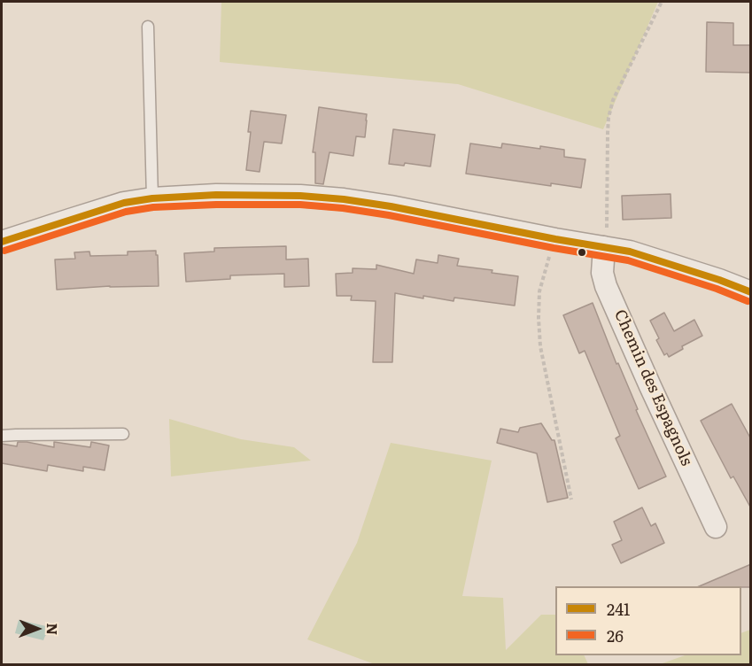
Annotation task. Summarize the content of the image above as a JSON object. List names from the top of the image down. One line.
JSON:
{"streets":{"street":["Chemin des Espagnols"]},"lines":["transit line 241","transit line 26"],"legend":["241","26"],"north":"right"}
